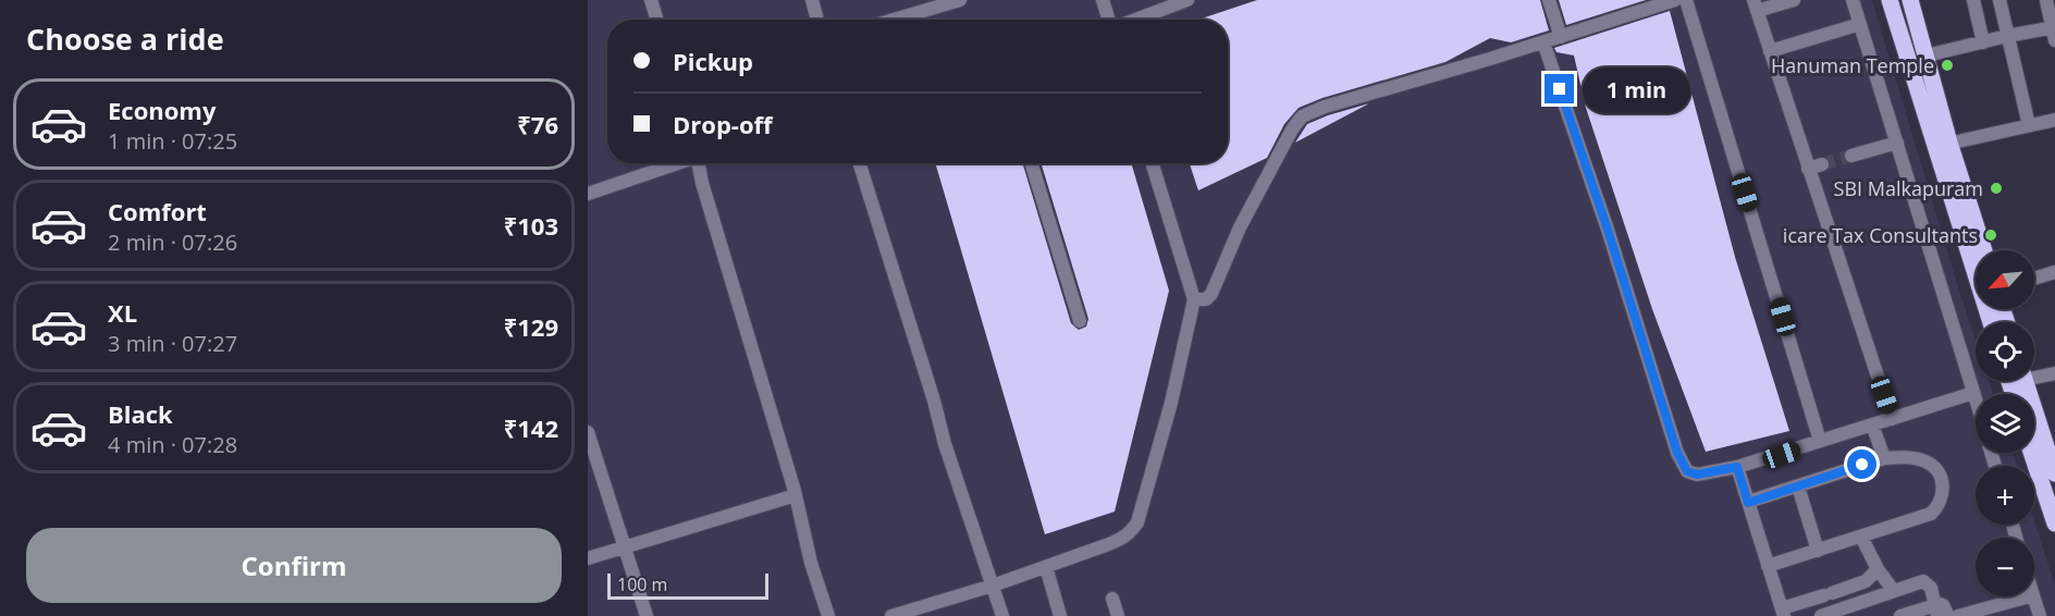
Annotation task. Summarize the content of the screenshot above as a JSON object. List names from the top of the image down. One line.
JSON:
{"places":["Hanuman Temple","SBI Malkapuram","icare Tax Consultants"],"scale_bar":"100 m","north":"bottom left","page":{"heading":"Choose a ride","banner":["Pickup","Drop-off"],"bubble":"1 min","list":[{"name":"Economy","note":"1 min · 07:25","value":"₹76"},{"name":"Comfort","note":"2 min · 07:26","value":"₹103"},{"name":"XL","note":"3 min · 07:27","value":"₹129"},{"name":"Black","note":"4 min · 07:28","value":"₹142"}],"map_buttons":["+","−"],"buttons":"Confirm","scale":"100 m"}}
